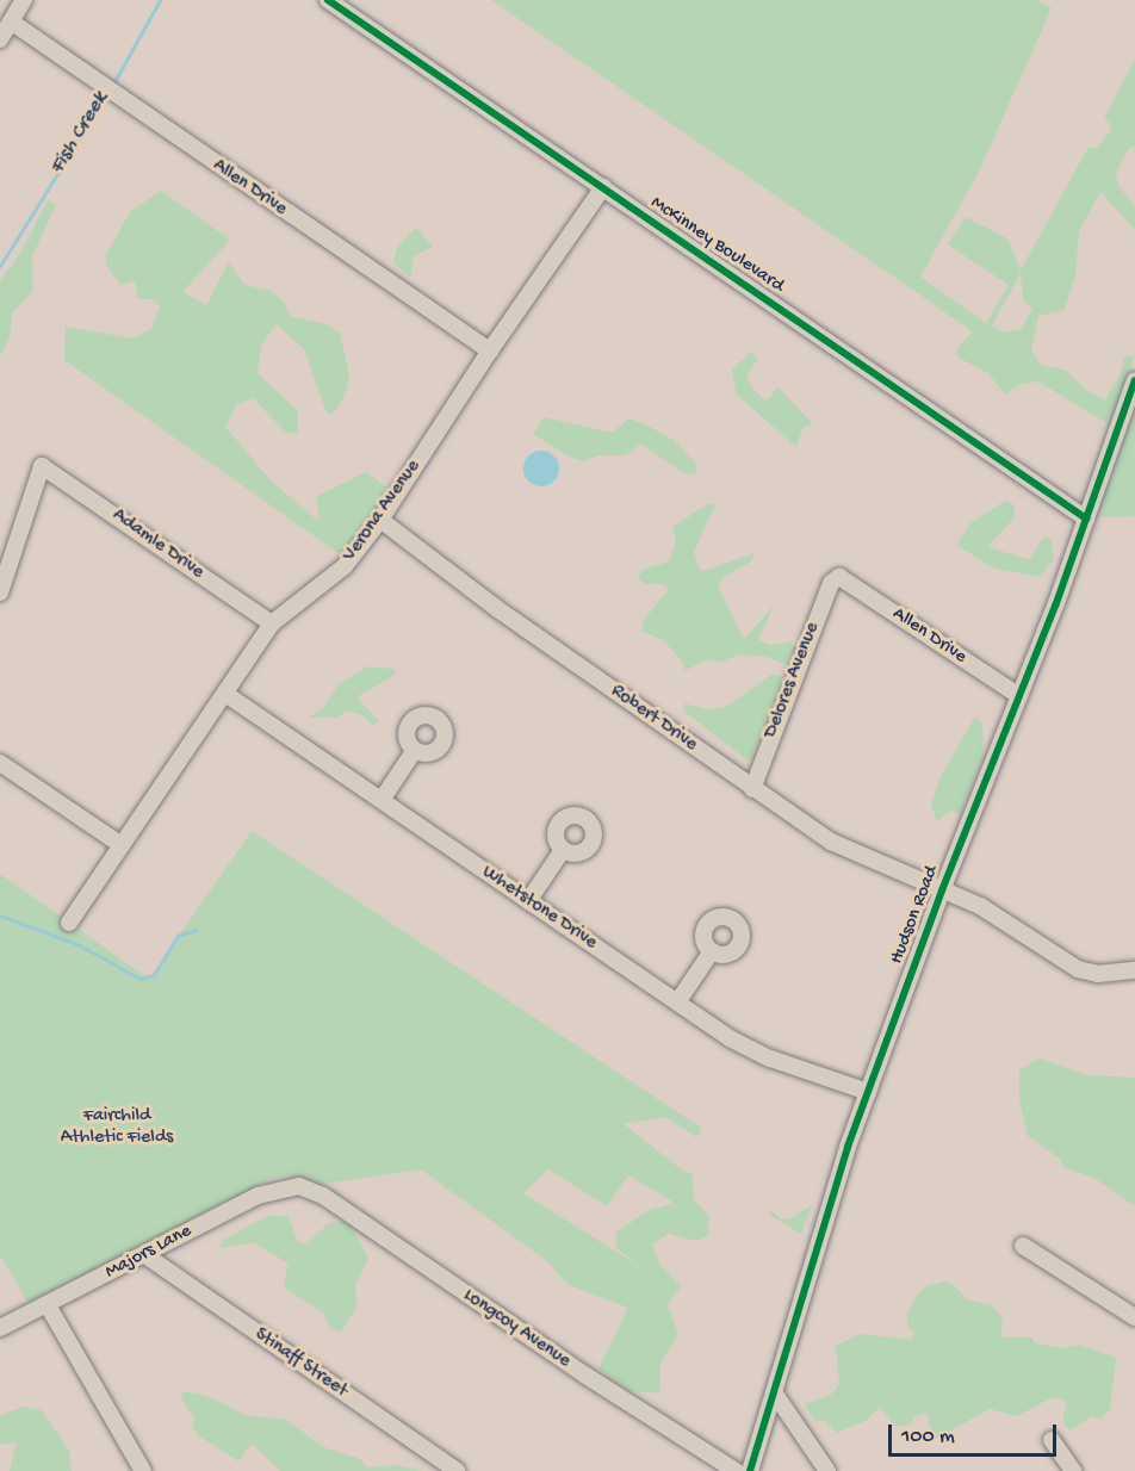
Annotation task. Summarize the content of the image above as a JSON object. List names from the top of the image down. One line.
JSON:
{"streets":{"street":["Allen Drive","McKinney Boulevard","Verona Avenue","Adamle Drive","Delores Avenue","Robert Drive","Whetstone Drive","Hudson Road","Majors Lane","Longcoy Avenue","Stinaff Street"]},"crossings":[["Allen Drive","Verona Avenue"],["Allen Drive","Delores Avenue"],["Allen Drive","Hudson Road"],["McKinney Boulevard","Verona Avenue"],["McKinney Boulevard","Hudson Road"],["Verona Avenue","Adamle Drive"],["Verona Avenue","Robert Drive"],["Verona Avenue","Whetstone Drive"],["Delores Avenue","Robert Drive"],["Robert Drive","Hudson Road"],["Whetstone Drive","Hudson Road"],["Majors Lane","Longcoy Avenue"],["Majors Lane","Stinaff Street"]],"water":["Fish Creek"],"parks":["Fairchild Athletic Fields"],"scale_bar":"100 m"}
